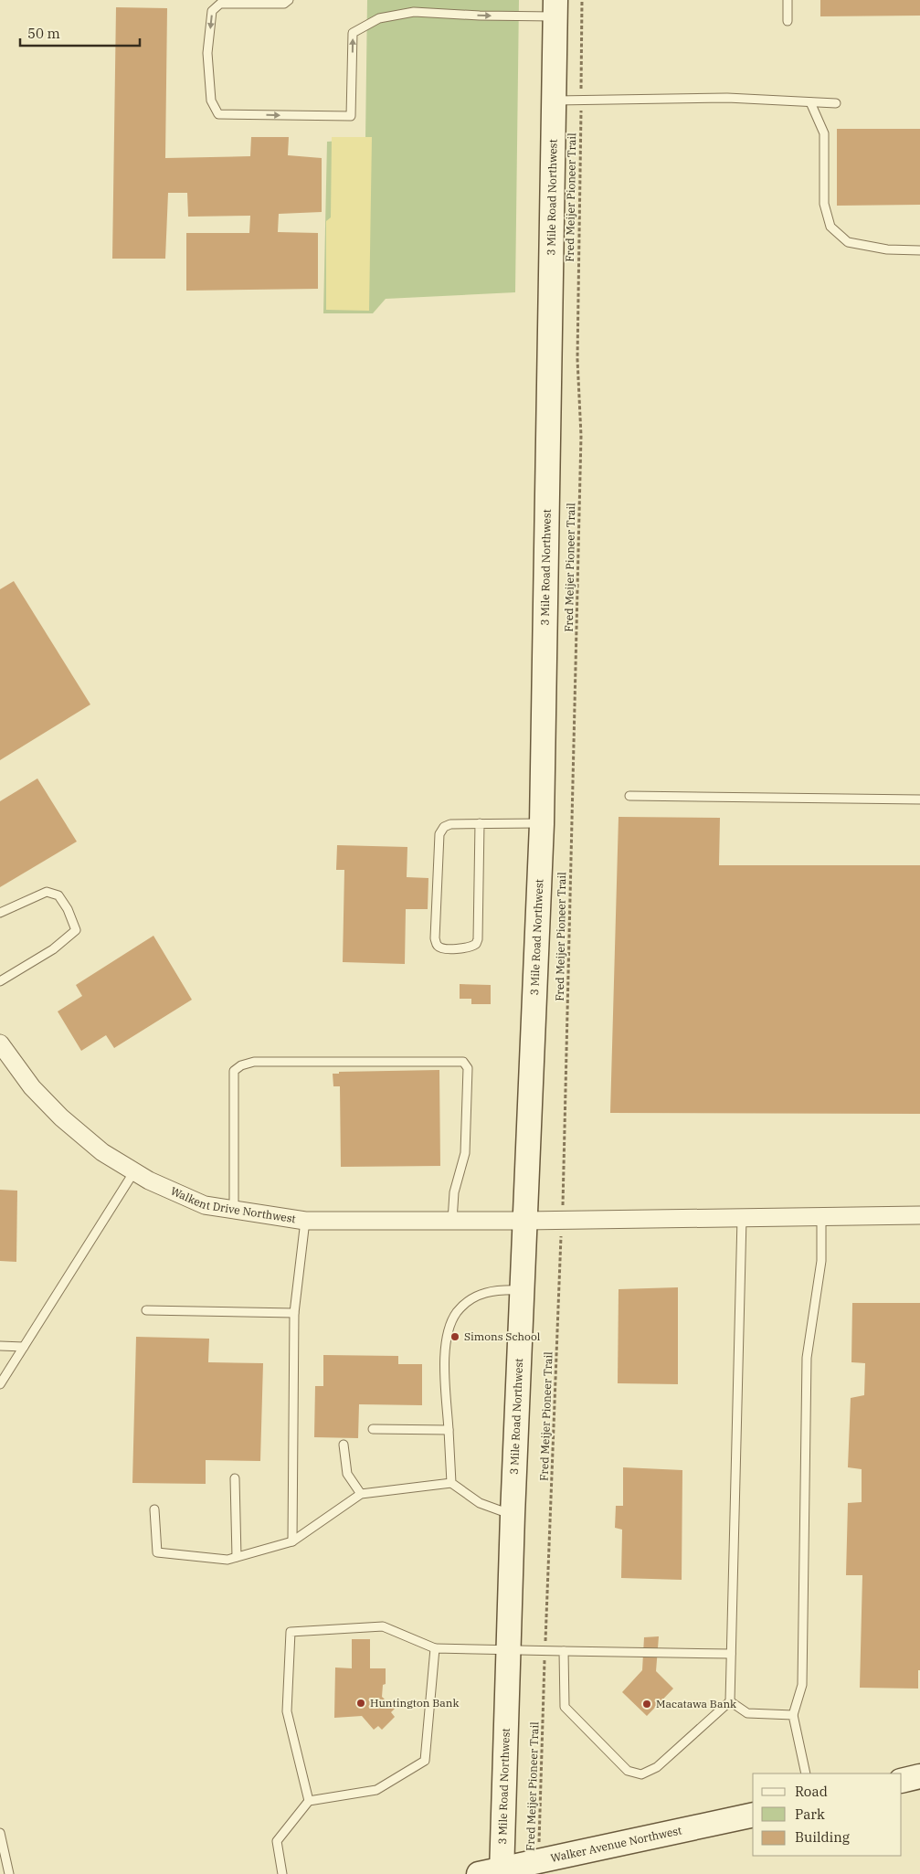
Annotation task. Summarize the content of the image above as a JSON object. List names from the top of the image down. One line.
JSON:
{"streets":{"main road":["3 Mile Road Northwest","Walker Avenue Northwest"],"street":["Walkent Drive Northwest"],"path":["Fred Meijer Pioneer Trail"]},"crossings":[["3 Mile Road Northwest","Walkent Drive Northwest"],["3 Mile Road Northwest","Walker Avenue Northwest"],["Fred Meijer Pioneer Trail","Walkent Drive Northwest"],["Fred Meijer Pioneer Trail","Walker Avenue Northwest"]],"places":["Simons School","Huntington Bank","Macatawa Bank"],"legend":["Road","Park","Building"],"scale_bar":"50 m"}
